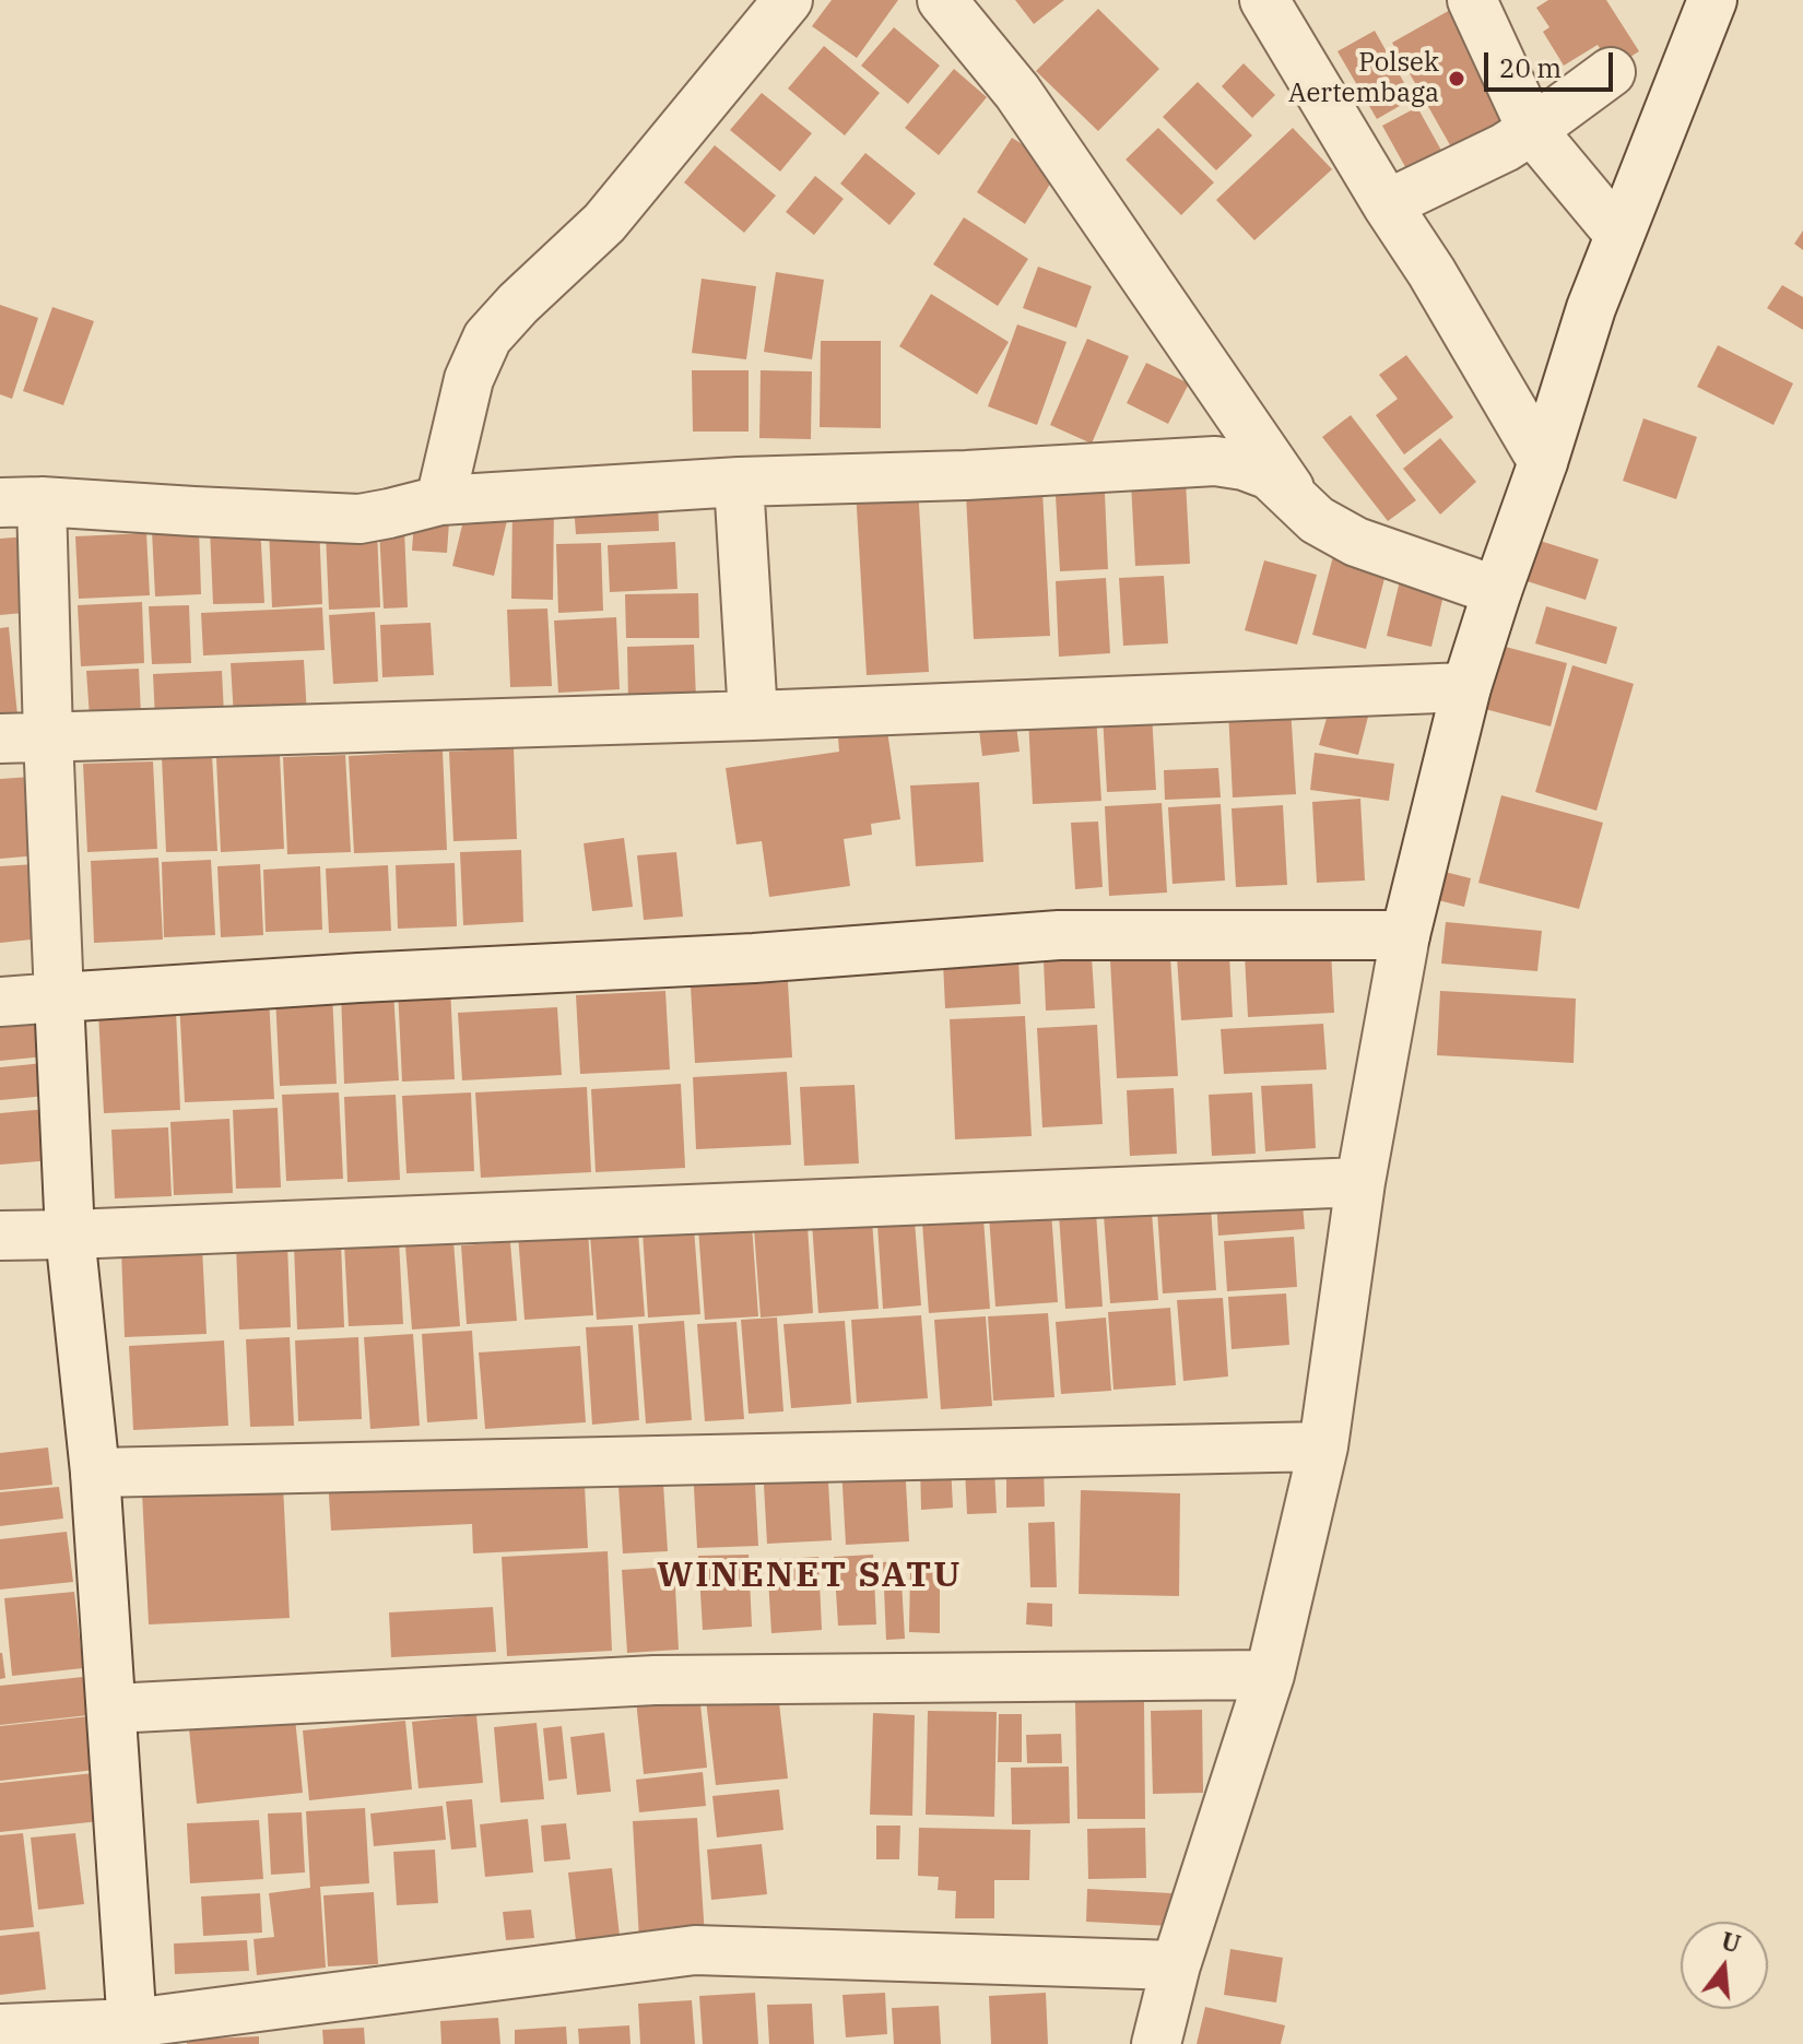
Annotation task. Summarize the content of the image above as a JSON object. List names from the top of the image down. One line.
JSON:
{"districts":["WINENET SATU"],"places":["Polsek Aertembaga"],"scale_bar":"20 m","north":"top"}
